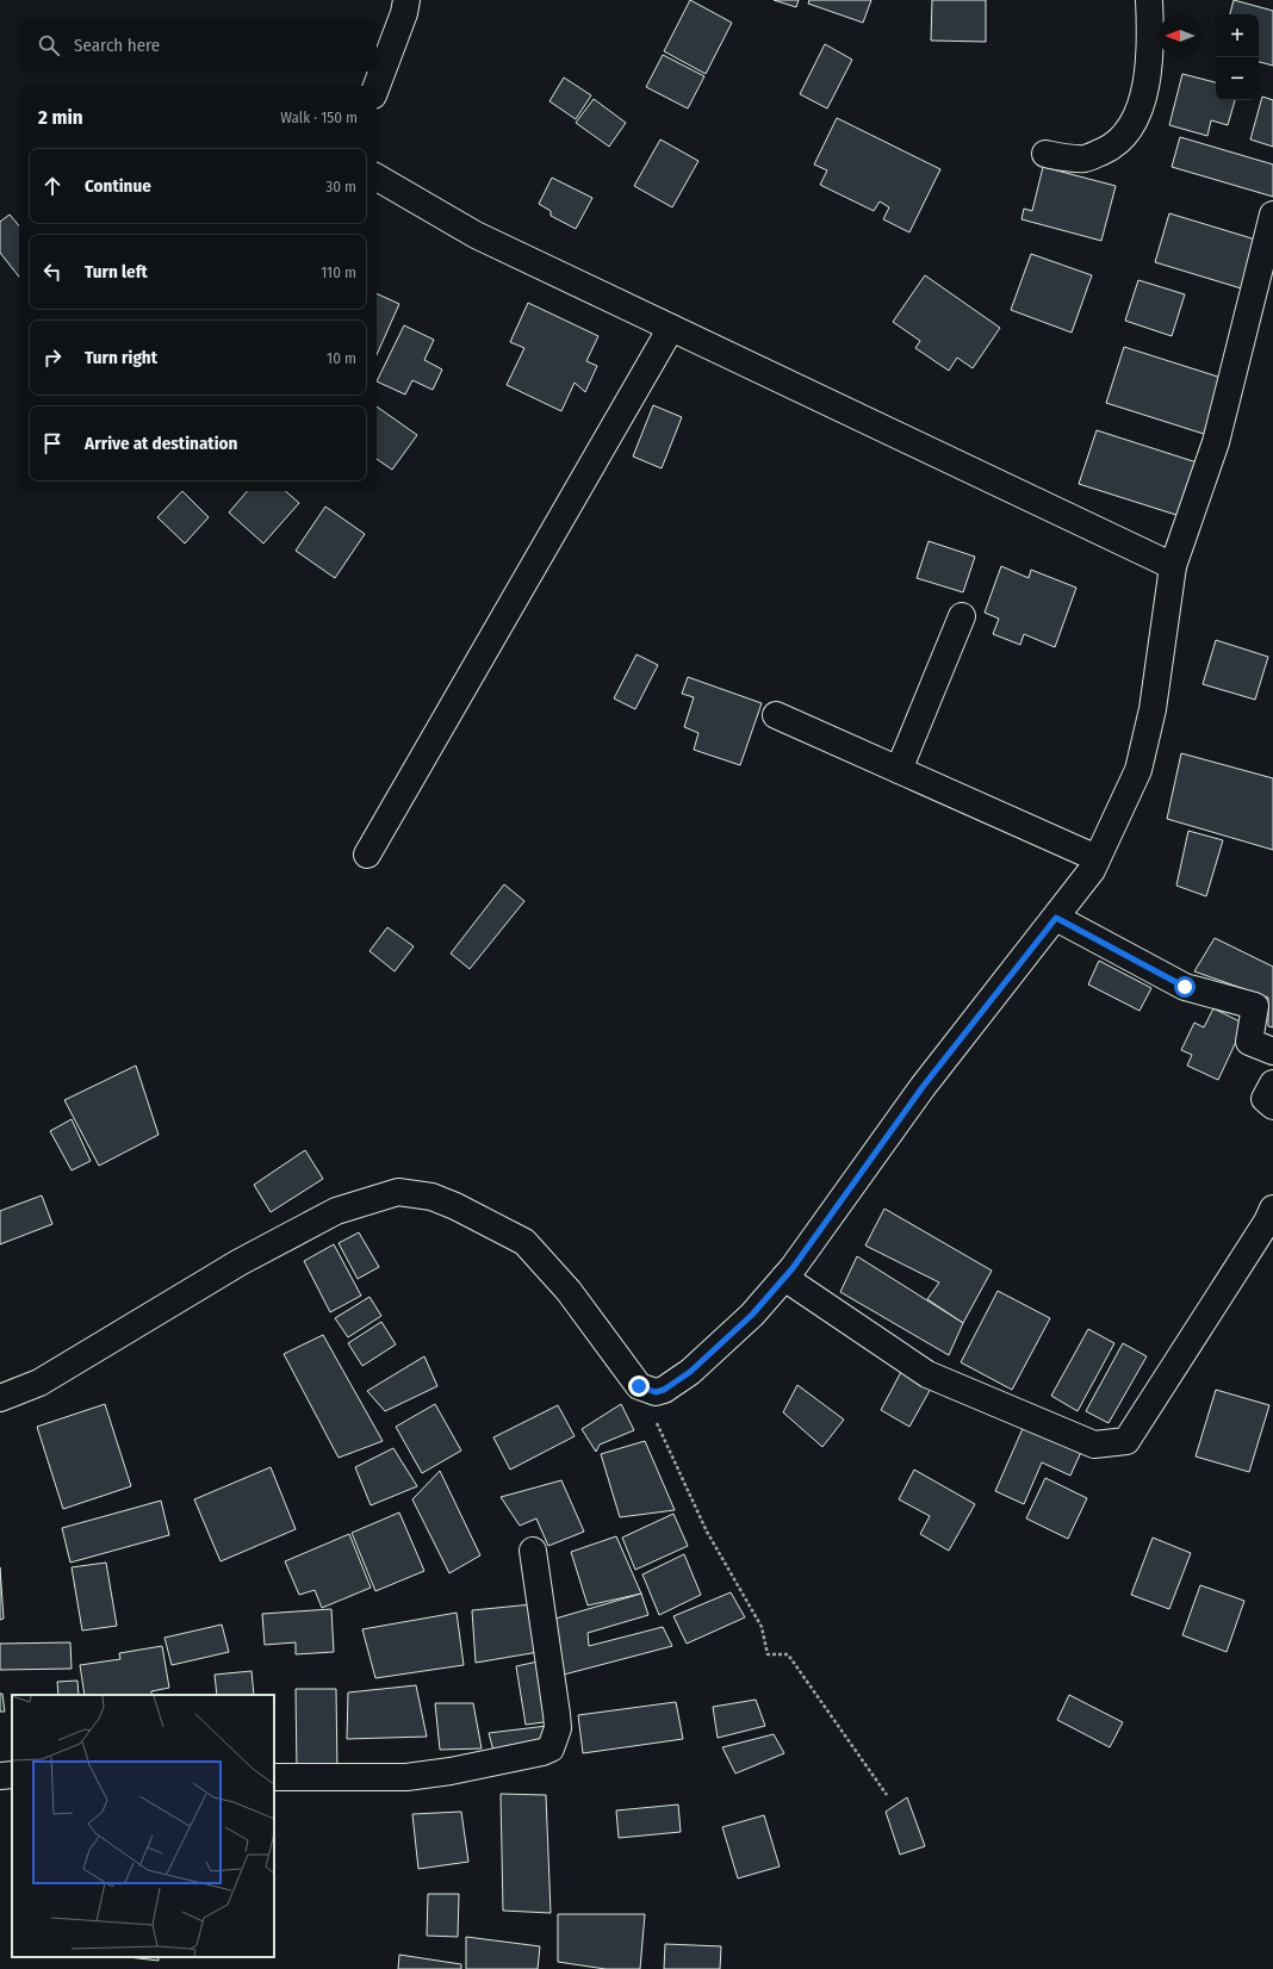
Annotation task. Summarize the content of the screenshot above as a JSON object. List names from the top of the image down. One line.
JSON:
{"north":"left","page":{"map_buttons":["+","−"],"search":"Search here","heading":["2 min","Walk · 150 m"],"list":[["Continue","30 m"],["Turn left","110 m"],["Turn right","10 m"],"Arrive at destination"]}}
